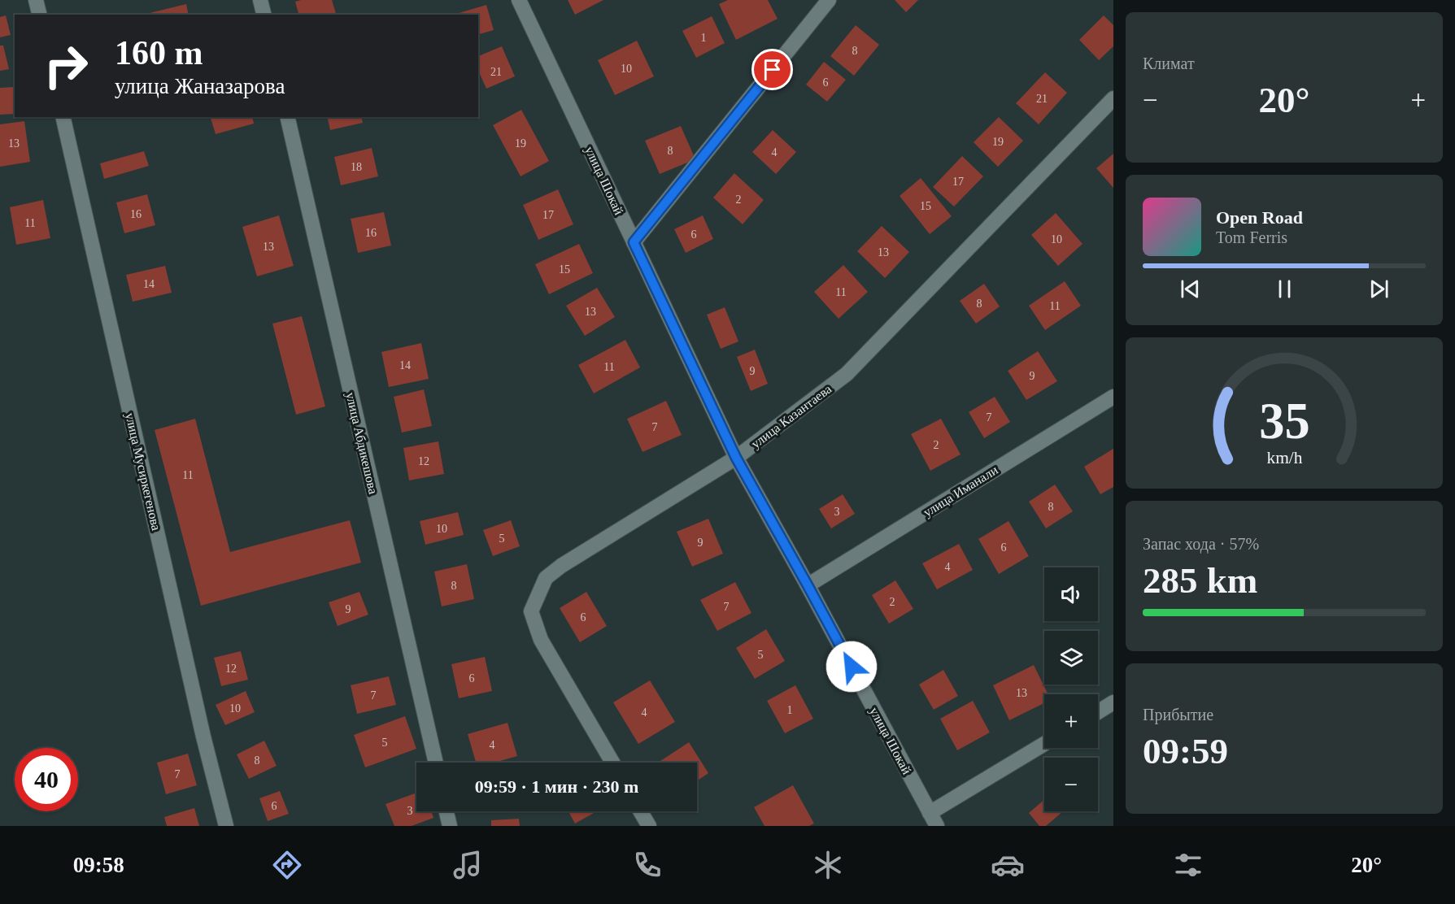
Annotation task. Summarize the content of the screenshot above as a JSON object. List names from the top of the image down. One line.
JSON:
{"streets":{"street":["улица Шокай","улица Казантаева","улица Абдикешова","улица Мусиркегенова","улица Иманали"]},"crossings":[["улица Шокай","улица Казантаева"],["улица Шокай","улица Иманали"]],"house_numbers":["1","8","10","21","6","21","19","13","19","8","4","18","17","2","15","16","17","11","16","6","10","13","13","15","14","11","8","11","13","14","11","9","9","7","7","2","12","11","8","3","10","5","9","6","4","8","2","7","9","6","5","12","6","13","7","10","1","4","5","4","8","7","6","3"],"page":{"tile":["Климат",["Запас хода · 57%","285 km"],["Прибытие","09:59"]],"turn":["160 m","улица Жаназарова"],"heat":["−","20°","+"],"song":["Open Road","Tom Ferris"],"map_buttons":["+","−"],"limit":"40","trip":"09:59 · 1 мин · 230 m","tabs":["09:58","20°"],"gauge":["35","km/h"]}}
